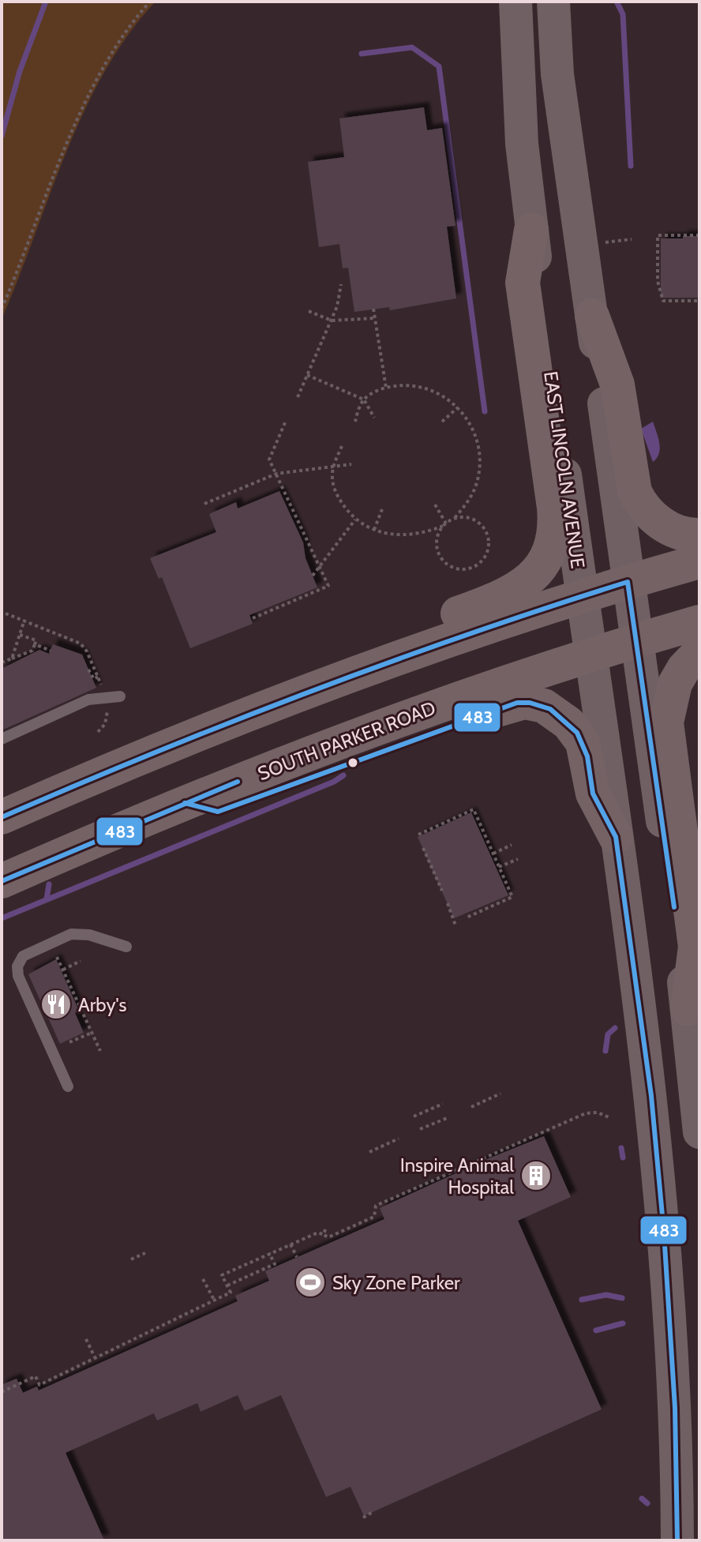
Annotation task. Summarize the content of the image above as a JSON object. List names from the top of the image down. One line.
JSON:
{"streets":{"highway":["SOUTH PARKER ROAD"],"main road":["EAST LINCOLN AVENUE"]},"crossings":[["EAST LINCOLN AVENUE","SOUTH PARKER ROAD"]],"places":{"restaurant":["Arby's"],"building":["Inspire Animal Hospital"],"sports":["Sky Zone Parker"]},"lines":["transit line 483"]}
